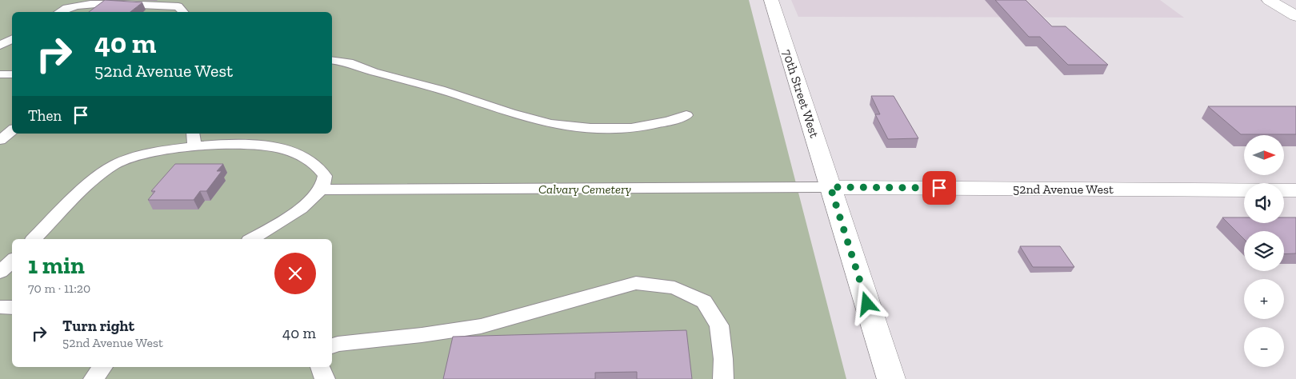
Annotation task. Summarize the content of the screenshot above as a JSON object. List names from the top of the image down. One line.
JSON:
{"streets":{"street":["70th Street West","52nd Avenue West"]},"crossings":[["70th Street West","52nd Avenue West"]],"parks":["Calvary Cemetery"],"north":"right","page":{"turn":["40 m","52nd Avenue West"],"then":"Then","map_buttons":["+","−"],"heading":["1 min","70 m · 11:20"],"list":[{"name":"Turn right","note":"52nd Avenue West","value":"40 m"}]}}
